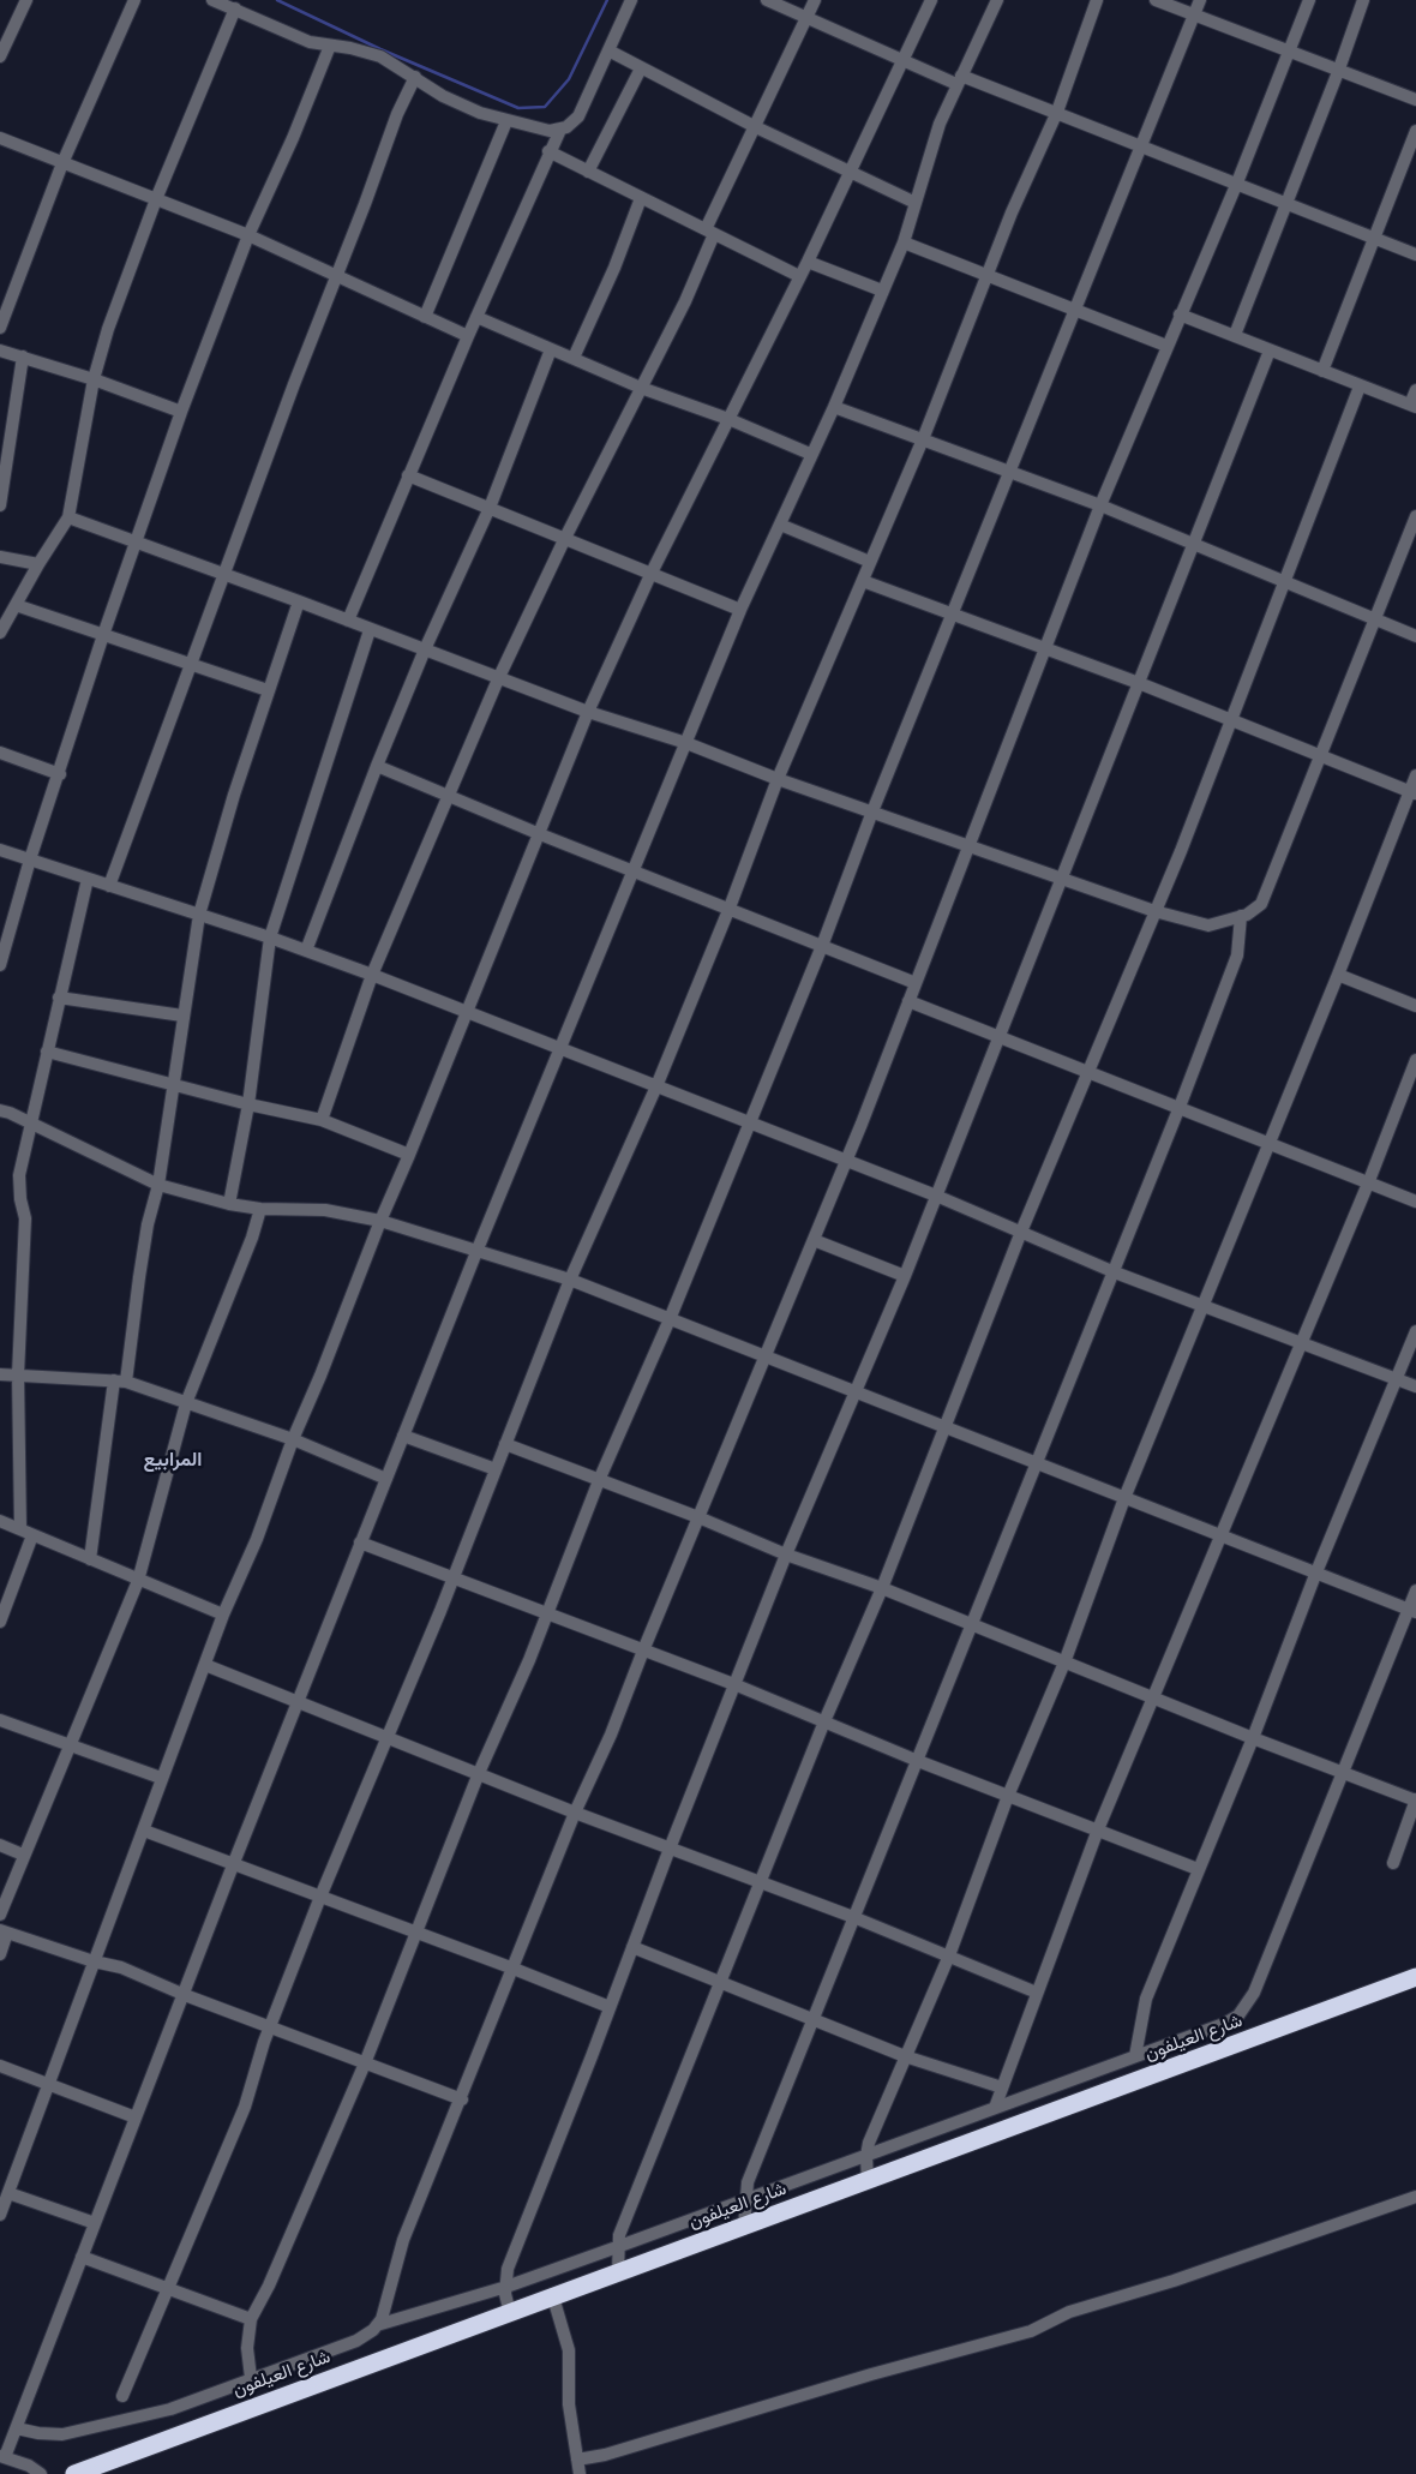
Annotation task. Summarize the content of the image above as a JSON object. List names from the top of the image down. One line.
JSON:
{"streets":{"highway":["شارع العيلفون"]},"districts":["المرابيع"]}
